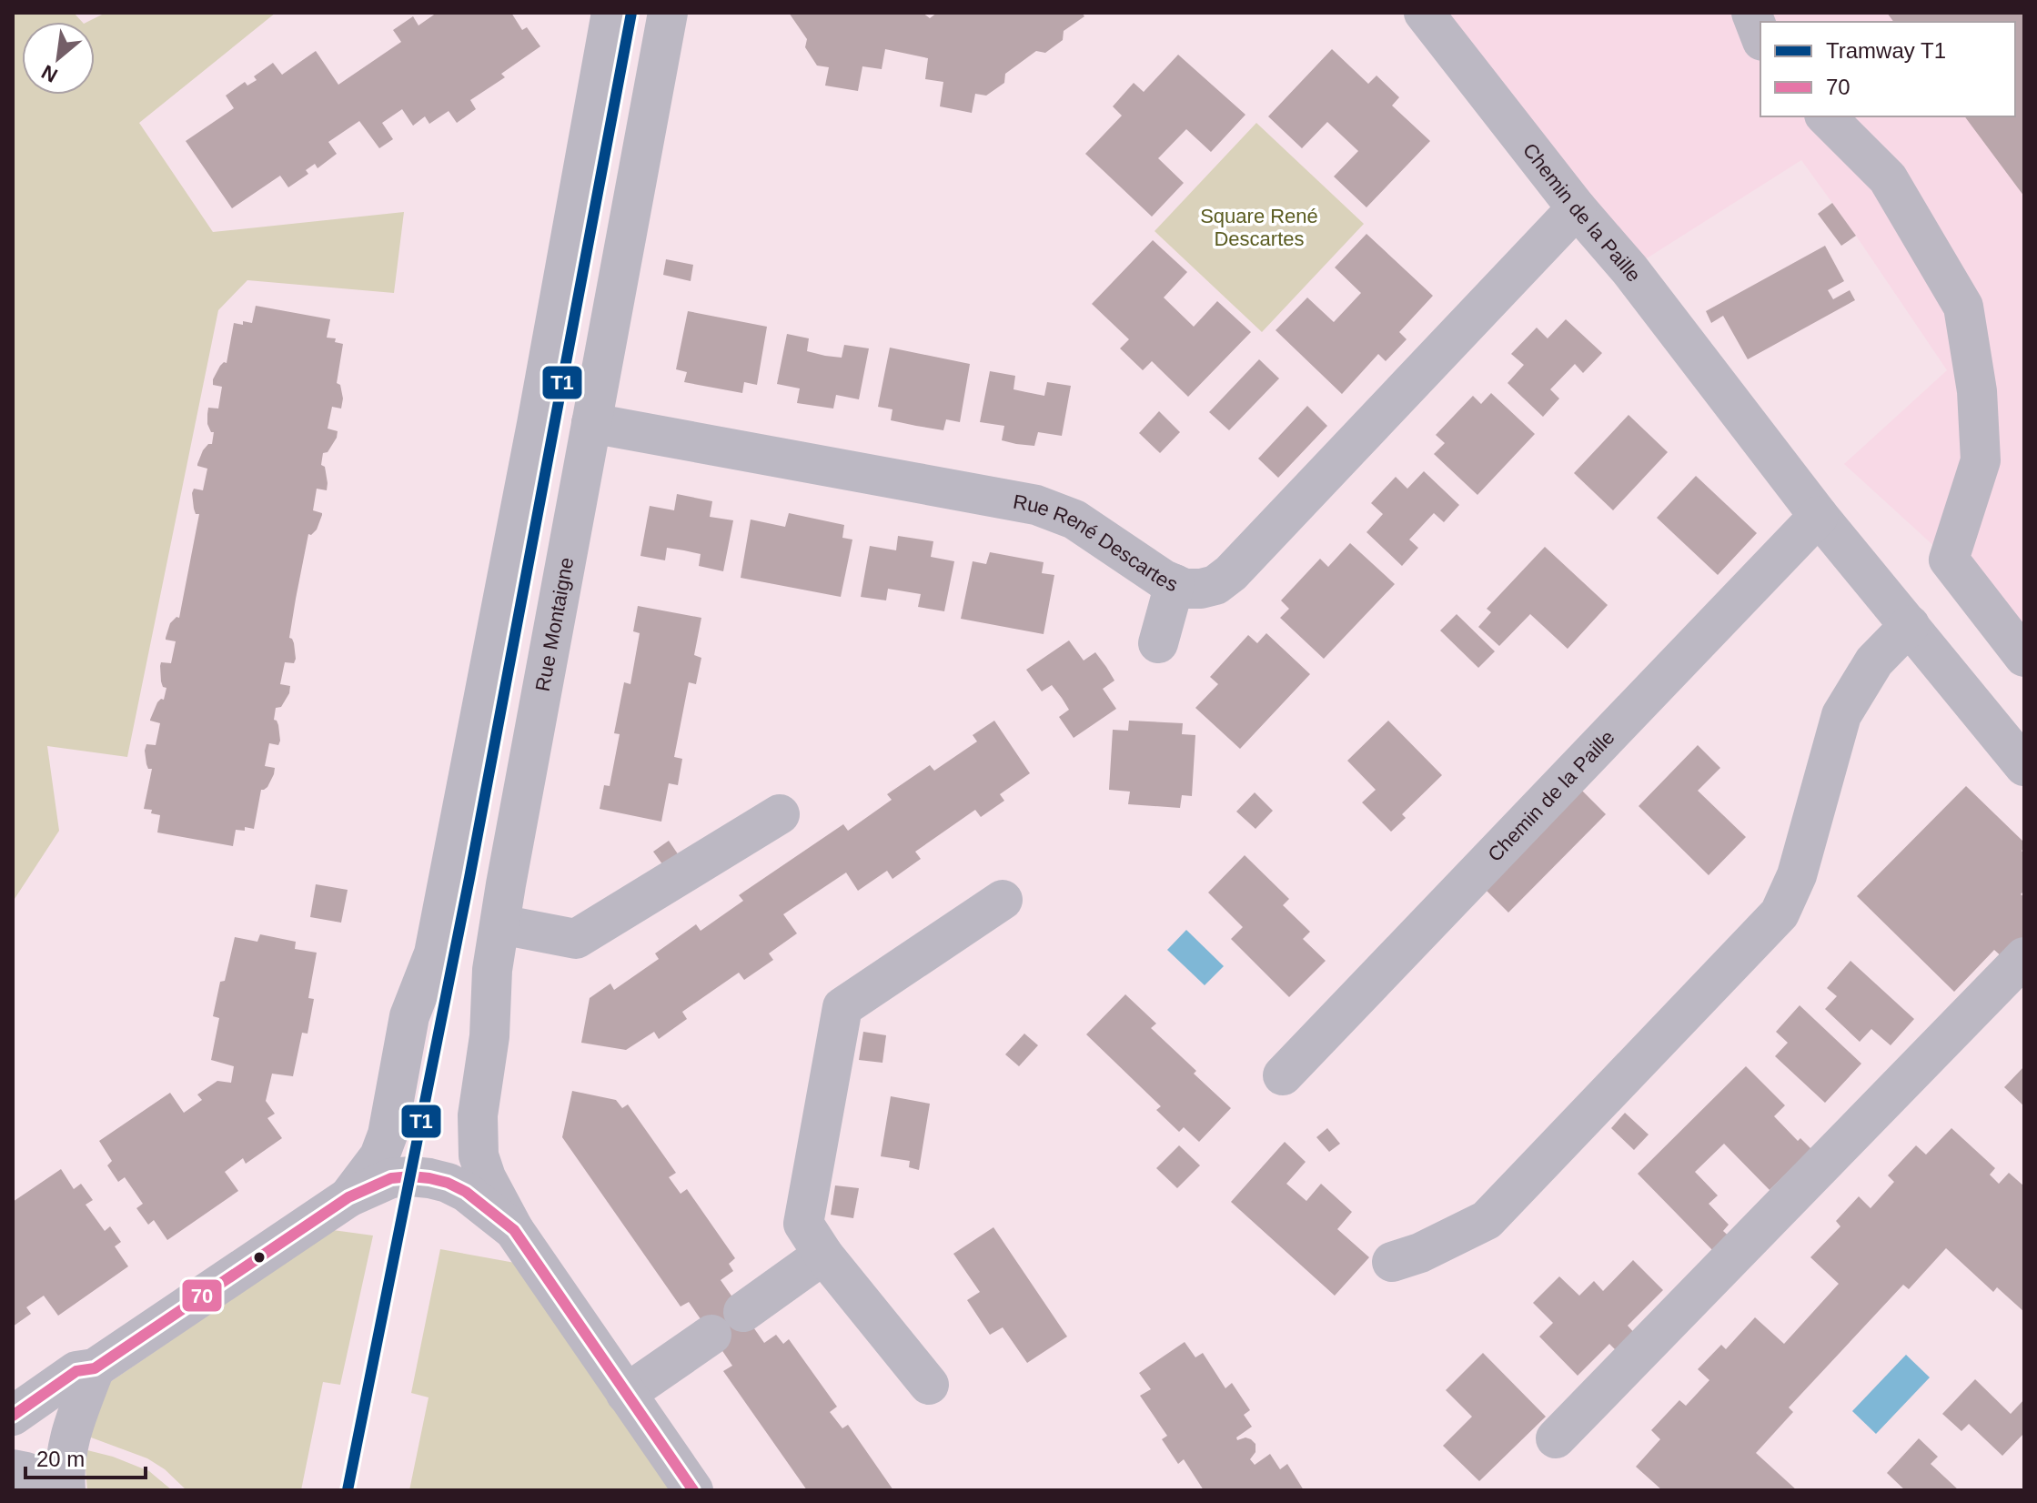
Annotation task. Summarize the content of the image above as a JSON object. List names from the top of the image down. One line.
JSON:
{"streets":{"street":["Chemin de la Paille","Rue René Descartes","Rue Montaigne"]},"crossings":[["Chemin de la Paille","Rue René Descartes"],["Rue René Descartes","Rue Montaigne"]],"parks":["Square René Descartes"],"lines":["tram line T1","transit line 70"],"legend":["Tramway T1","70"],"scale_bar":"20 m","north":"bottom left"}
